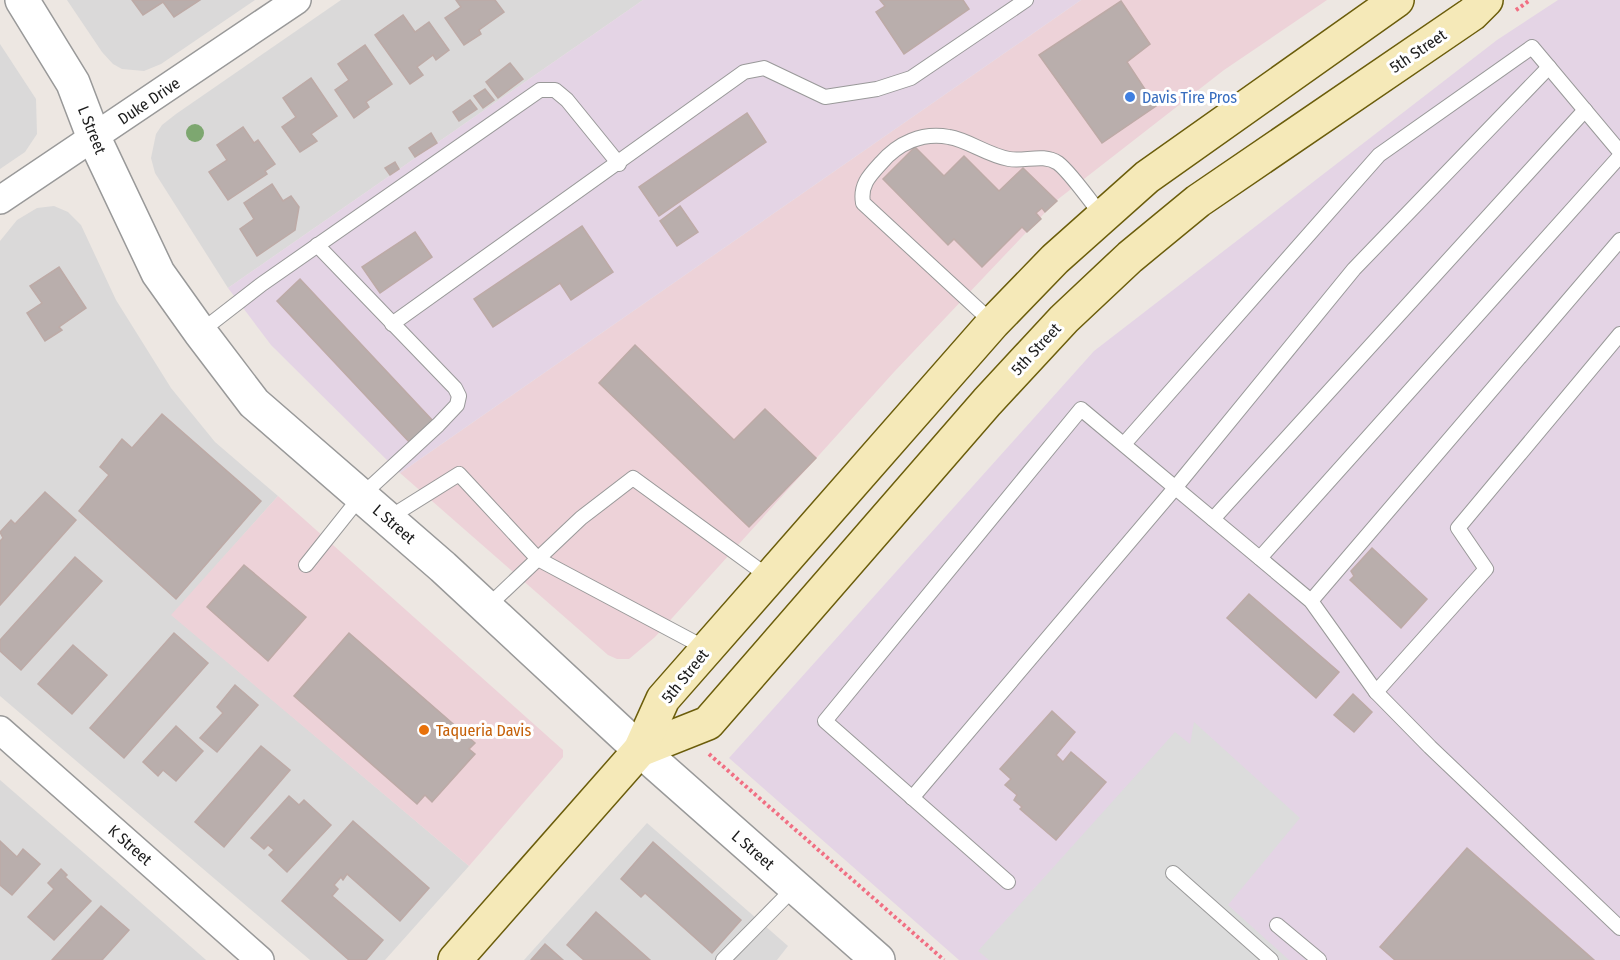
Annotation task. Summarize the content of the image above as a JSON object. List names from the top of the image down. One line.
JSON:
{"streets":{"main road":["5th Street"],"street":["Duke Drive","L Street","K Street"]},"crossings":[["5th Street","L Street"],["Duke Drive","L Street"]],"places":["Davis Tire Pros","Taqueria Davis"]}
